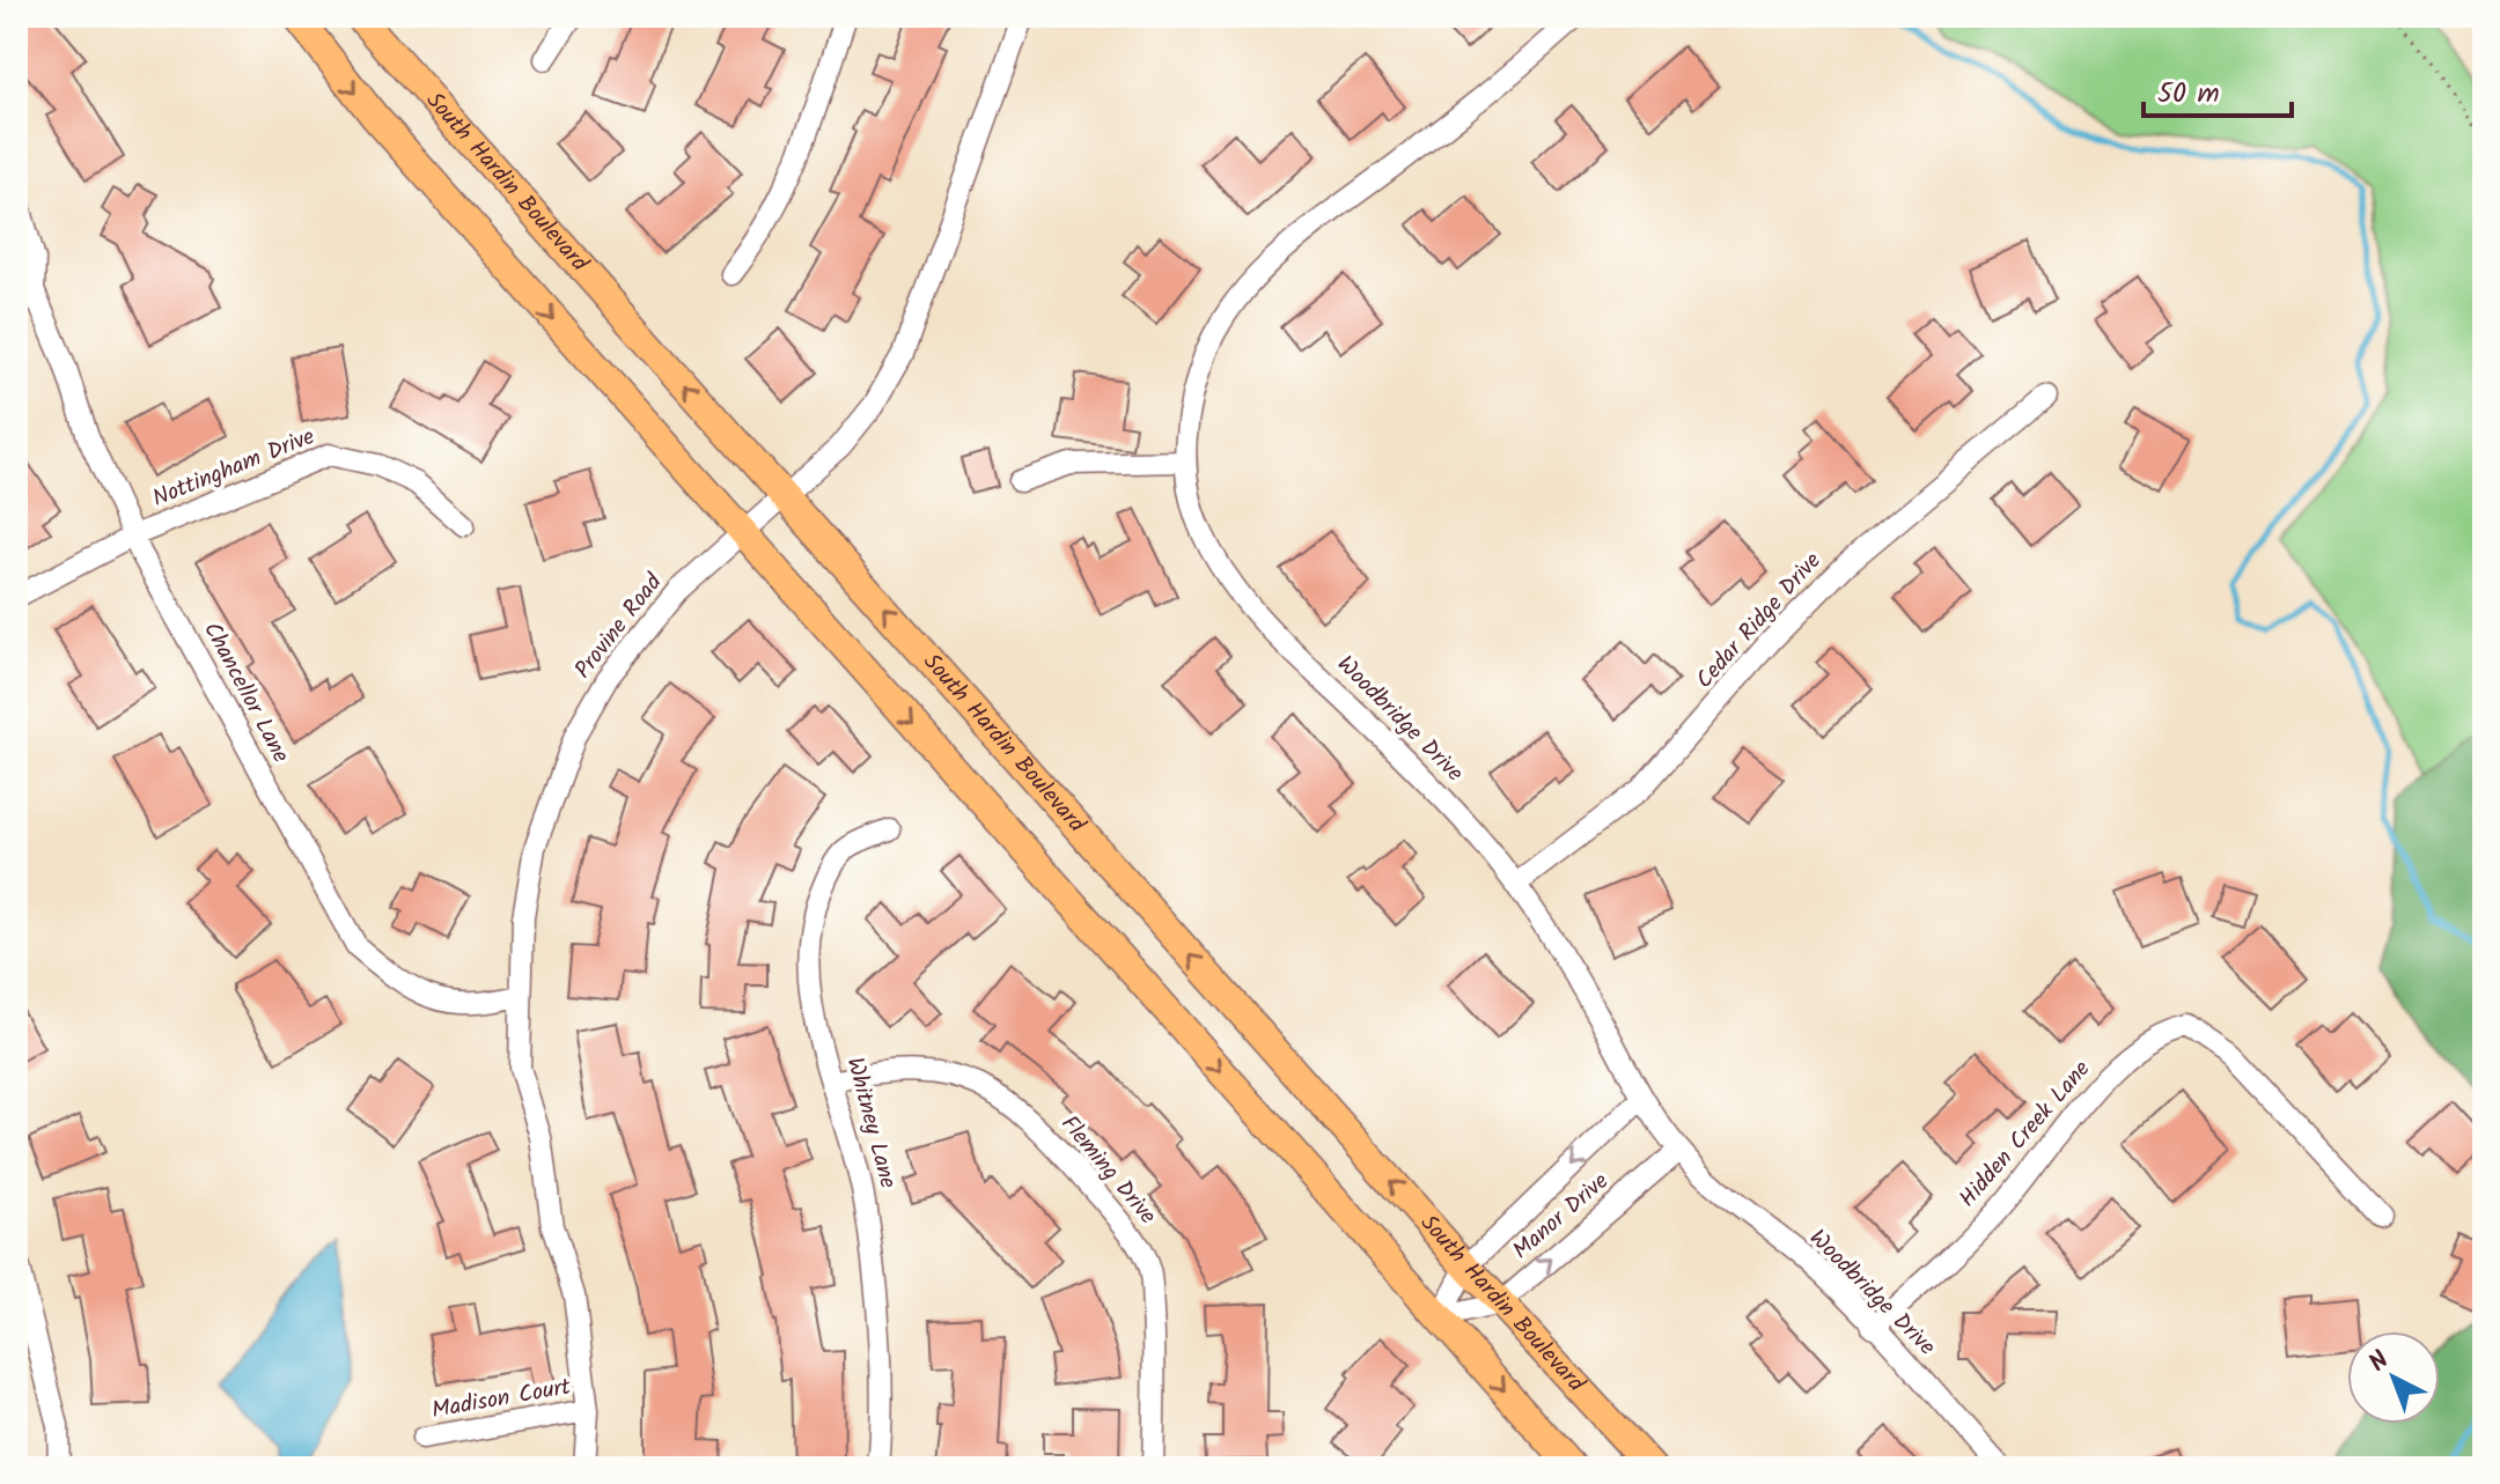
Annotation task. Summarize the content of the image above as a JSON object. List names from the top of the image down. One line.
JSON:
{"streets":{"main road":["South Hardin Boulevard"],"street":["Nottingham Drive","Cedar Ridge Drive","Provine Road","Chancellor Lane","Woodbridge Drive","Whitney Lane","Hidden Creek Lane","Fleming Drive","Manor Drive","Madison Court"]},"crossings":[["South Hardin Boulevard","Provine Road"],["South Hardin Boulevard","Manor Drive"],["Nottingham Drive","Chancellor Lane"],["Cedar Ridge Drive","Woodbridge Drive"],["Provine Road","Chancellor Lane"],["Provine Road","Madison Court"],["Woodbridge Drive","Hidden Creek Lane"],["Woodbridge Drive","Manor Drive"],["Whitney Lane","Fleming Drive"]],"scale_bar":"50 m","north":"top left"}
